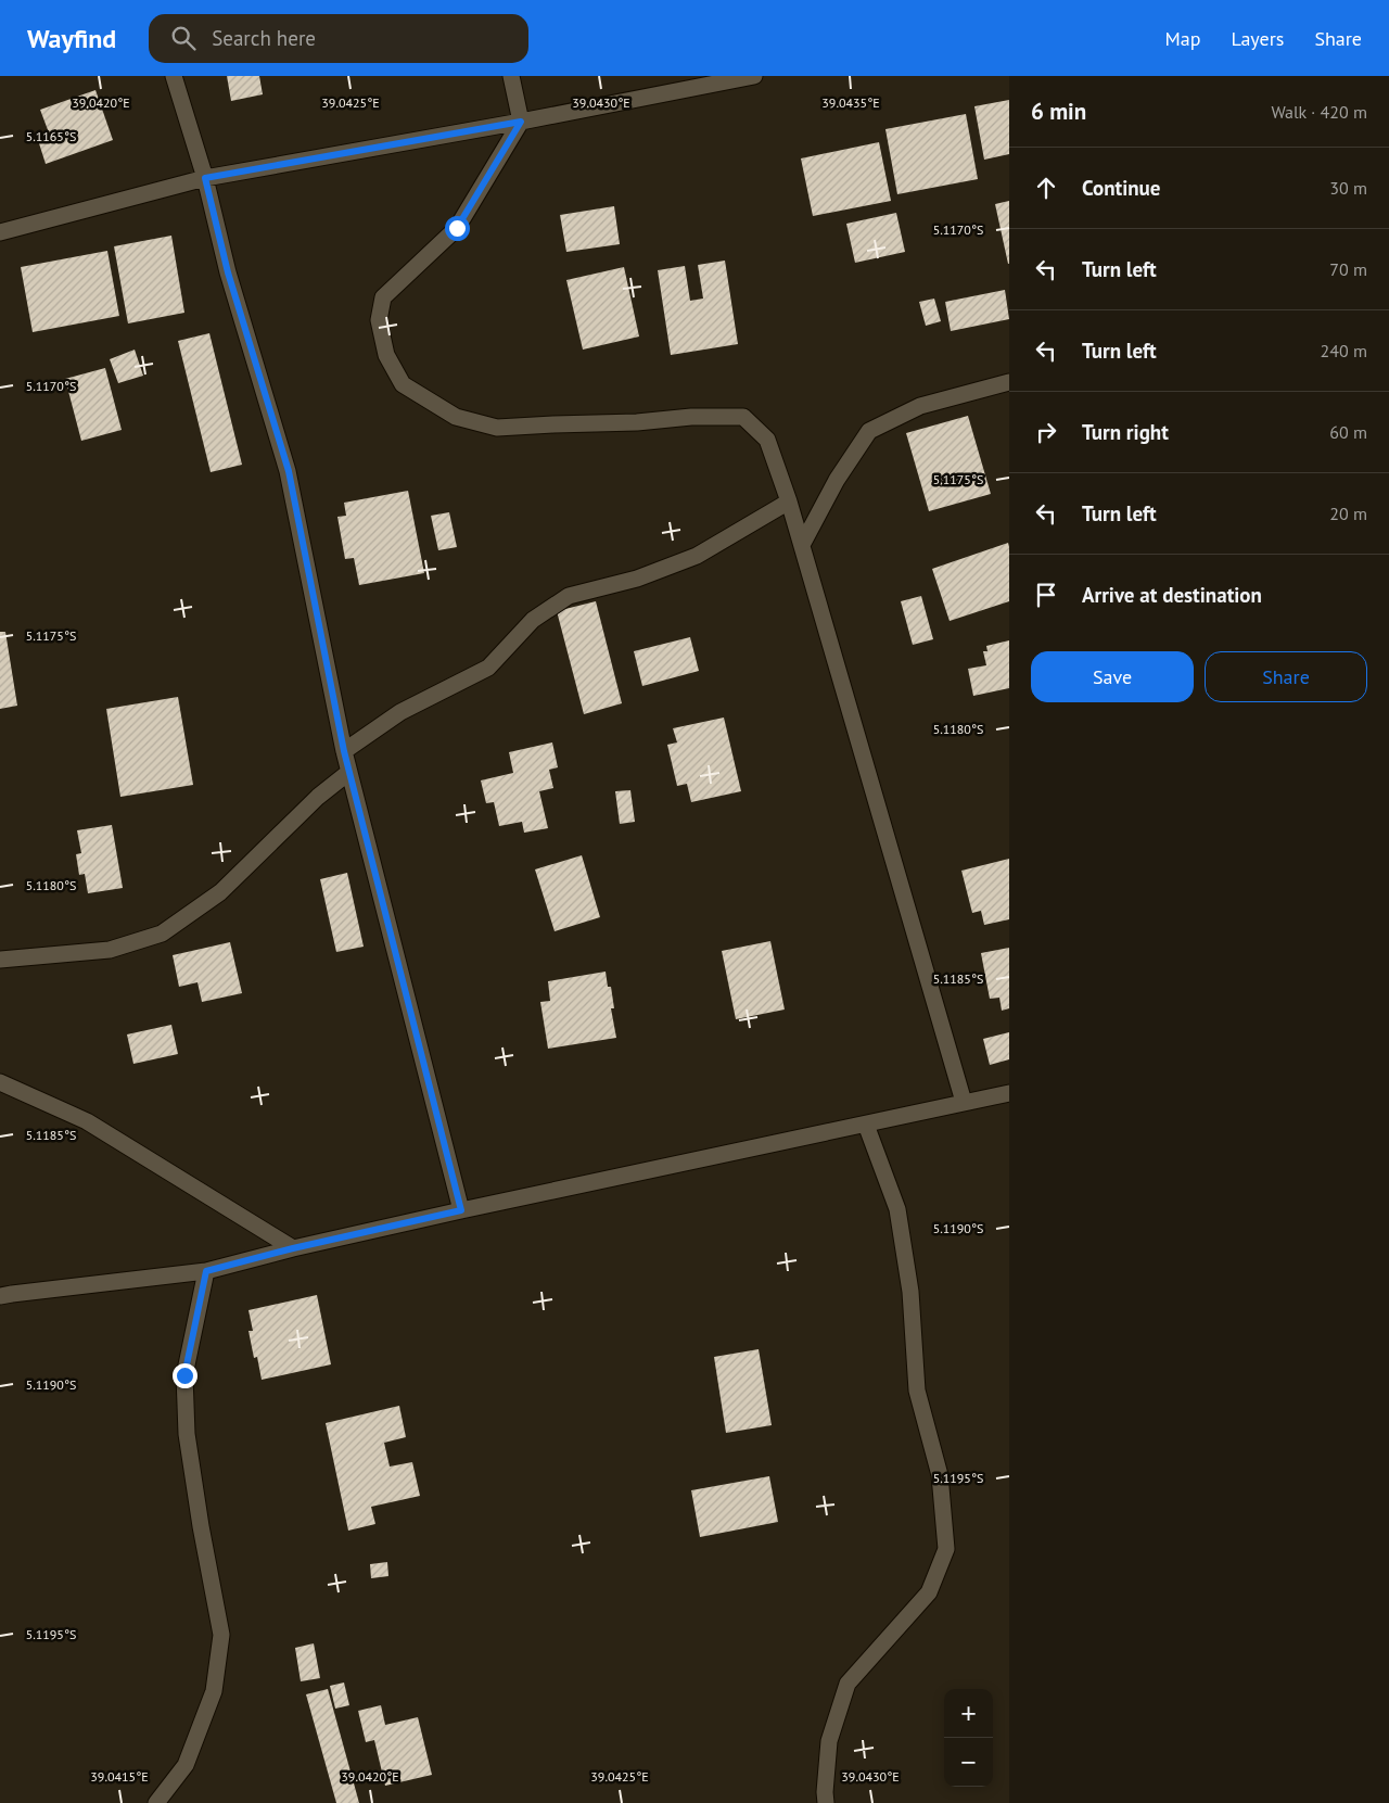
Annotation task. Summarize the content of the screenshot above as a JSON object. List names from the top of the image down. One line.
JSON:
{"page":{"header":"Wayfind","search":"Search here","nav":["Map","Layers","Share"],"heading":["6 min","Walk · 420 m"],"list":[["Continue","30 m"],["Turn left","70 m"],["Turn left","240 m"],["Turn right","60 m"],["Turn left","20 m"],"Arrive at destination"],"buttons":["Save","Share"],"map_buttons":["+","−"]},"coordinates":["39.0420°E","39.0425°E","39.0435°E","39.0430°E","5.1165°S","5.1170°S","5.1175°S","5.1180°S","5.1185°S","5.1190°S","5.1195°S","39.0415°E"]}
